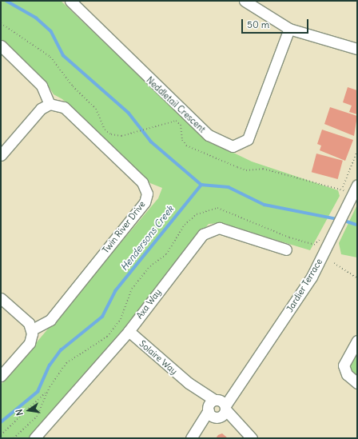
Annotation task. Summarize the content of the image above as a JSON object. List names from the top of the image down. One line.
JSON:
{"streets":{"street":["Neddletail Crescent","Twin River Drive","Jardier Terrace","Axa Way","Solaire Way"]},"crossings":[["Jardier Terrace","Solaire Way"],["Axa Way","Solaire Way"]],"water":["Hendersons Creek"],"scale_bar":"50 m","north":"left"}
